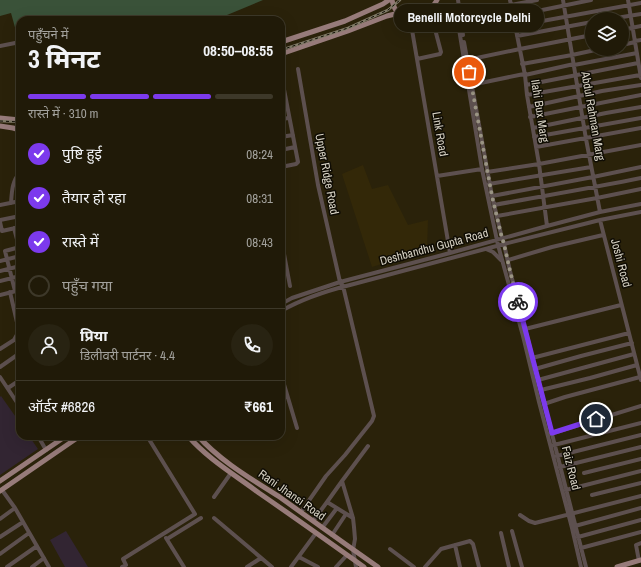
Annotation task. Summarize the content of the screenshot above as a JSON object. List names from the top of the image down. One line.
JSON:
{"streets":{"main road":["Rani Jhansi Road"],"street":["Ilahi Bux Marg","Abdul Rahman Marg","Link Road","Upper Ridge Road","Deshbandhu Gupta Road","Joshi Road","Faiz Road"]},"crossings":[["Ilahi Bux Marg","Deshbandhu Gupta Road"],["Abdul Rahman Marg","Deshbandhu Gupta Road"],["Link Road","Deshbandhu Gupta Road"],["Upper Ridge Road","Deshbandhu Gupta Road"],["Deshbandhu Gupta Road","Joshi Road"],["Deshbandhu Gupta Road","Faiz Road"]],"places":["Benelli Motorcycle Delhi"],"page":{"bubble":"Benelli Motorcycle Delhi","heading":["3 मिनट","पहुँचने में","08:50–08:55"],"panel":["प्रिया","डिलीवरी पार्टनर · 4.4","ऑर्डर #6826","₹661"],"bar":"रास्ते में · 310 m","list":[["पुष्टि हुई","08:24"],["तैयार हो रहा","08:31"],["रास्ते में","08:43"],"पहुँच गया"]}}
